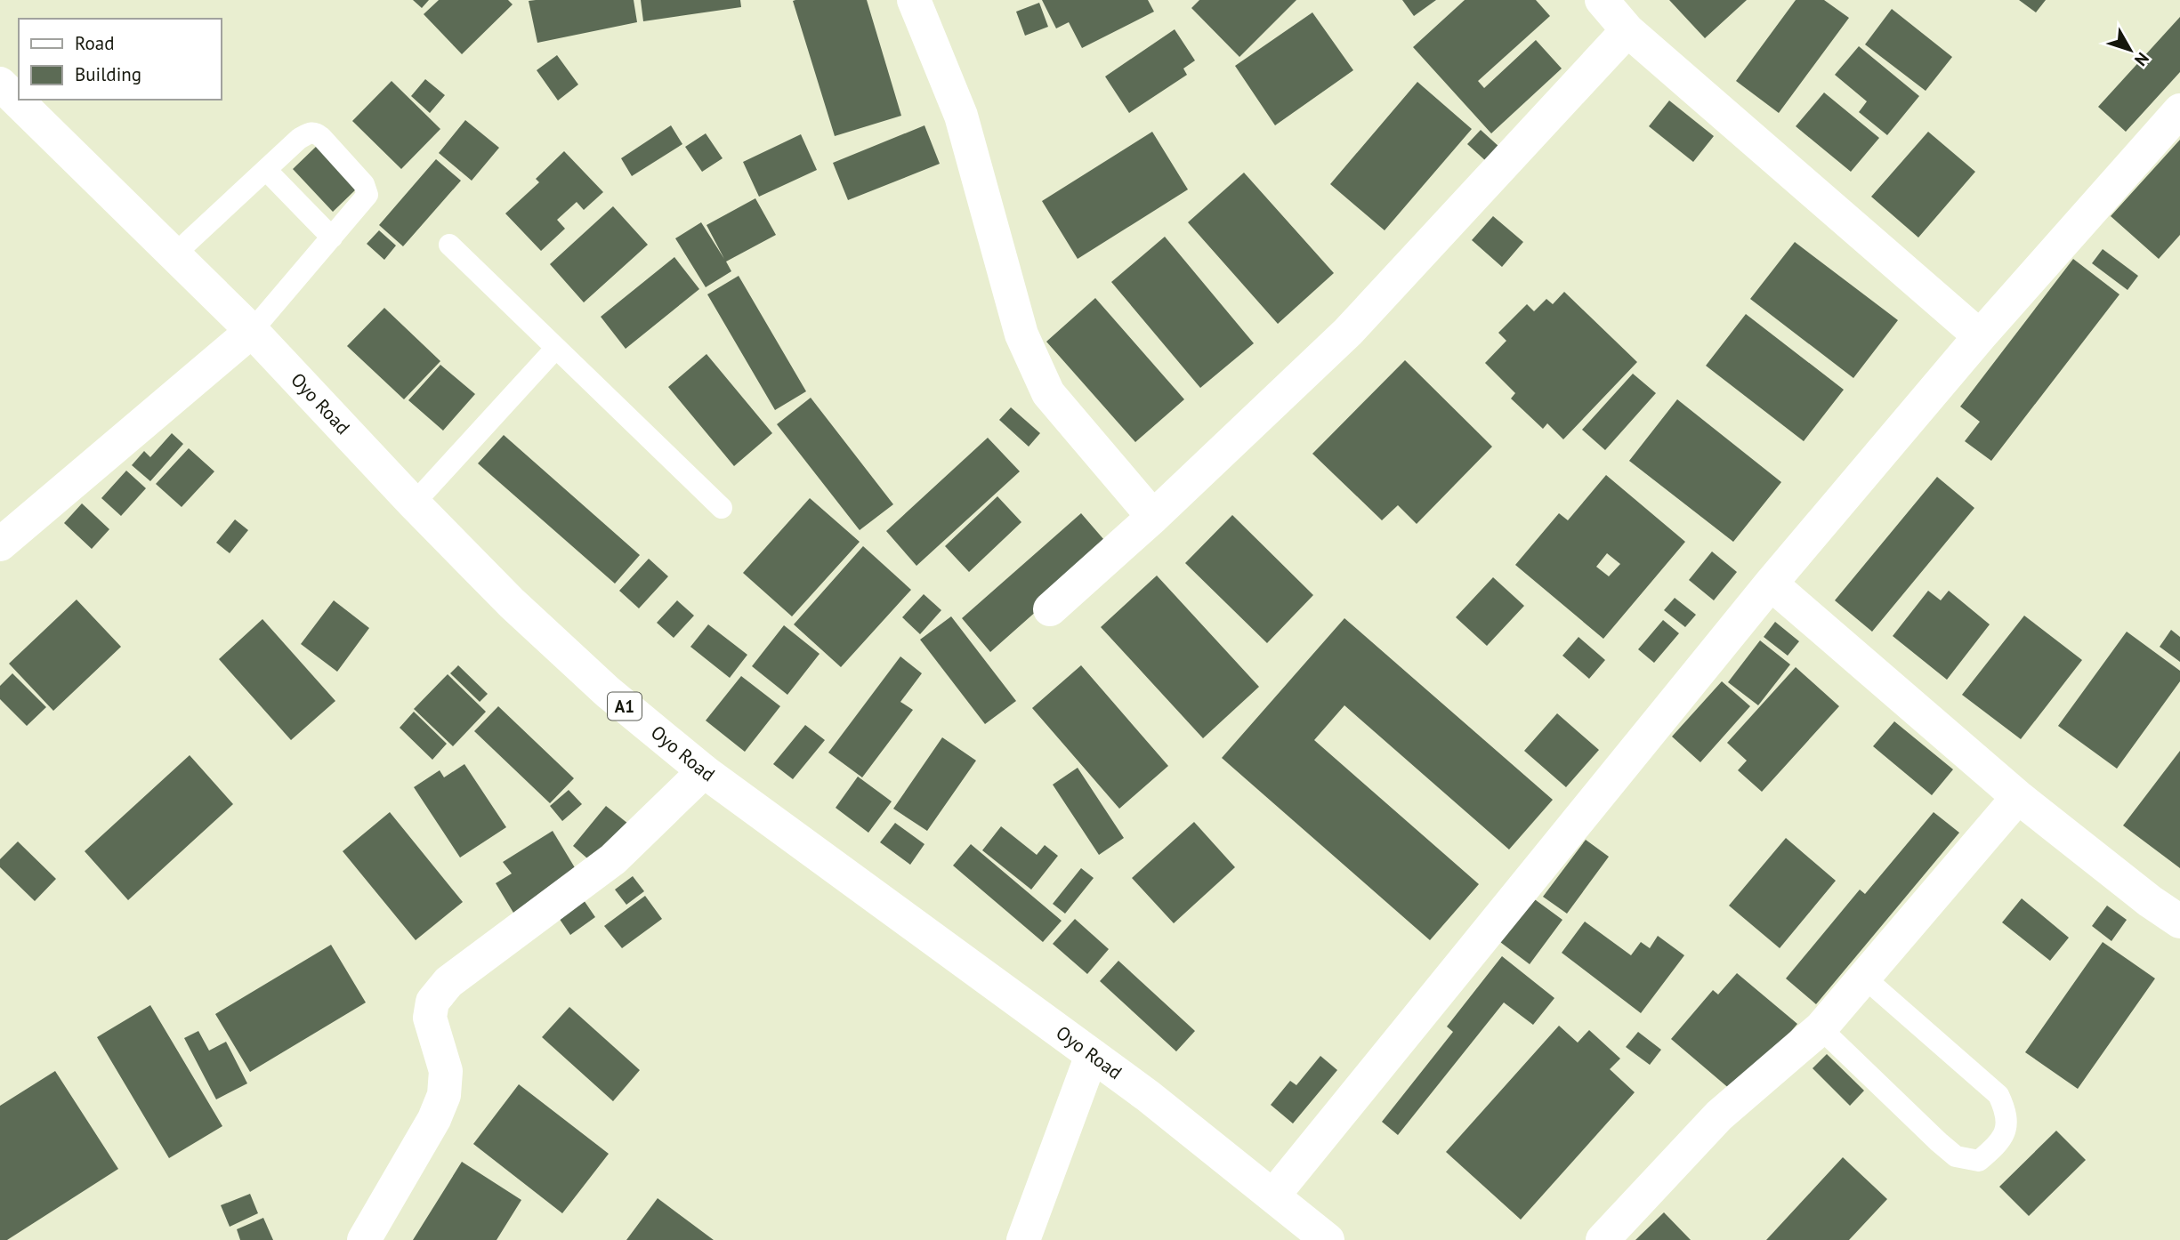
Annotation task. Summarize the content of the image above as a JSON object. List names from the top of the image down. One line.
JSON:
{"streets":{"main road":["Oyo Road","A1"]},"legend":["Road","Building"],"north":"bottom right"}
